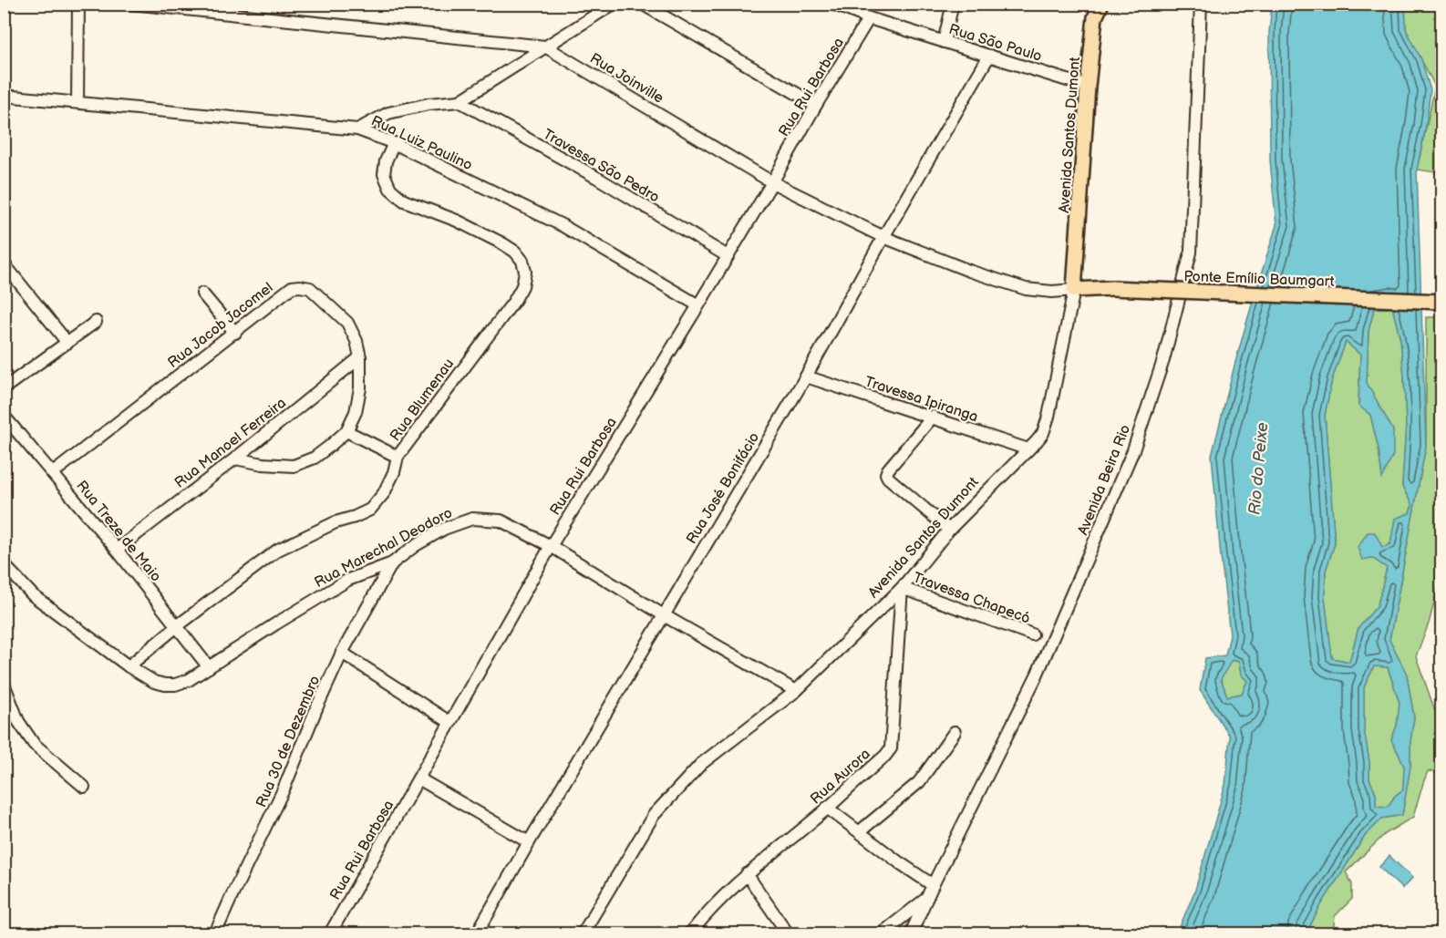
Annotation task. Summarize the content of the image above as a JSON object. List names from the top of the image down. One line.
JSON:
{"streets":{"main road":["Avenida Santos Dumont","Ponte Emílio Baumgart"],"street":["Rua São Paulo","Rua Joinville","Rua Rui Barbosa","Rua Luiz Paulino","Travessa São Pedro","Rua Jacob Jacomel","Travessa Ipiranga","Rua Blumenau","Rua Manoel Ferreira","Avenida Beira Rio","Rua José Bonifácio","Rua Treze de Maio","Rua Marechal Deodoro","Travessa Chapecó","Rua 30 de Dezembro","Rua Aurora"]},"crossings":[["Rua São Paulo","Rua Rui Barbosa"],["Rua São Paulo","Avenida Santos Dumont"],["Rua São Paulo","Rua José Bonifácio"],["Rua Joinville","Rua Rui Barbosa"],["Rua Joinville","Avenida Santos Dumont"],["Rua Joinville","Ponte Emílio Baumgart"],["Rua Joinville","Rua José Bonifácio"],["Rua Rui Barbosa","Rua Luiz Paulino"],["Rua Rui Barbosa","Travessa São Pedro"],["Rua Rui Barbosa","Rua Marechal Deodoro"],["Avenida Santos Dumont","Ponte Emílio Baumgart"],["Avenida Santos Dumont","Travessa Ipiranga"],["Avenida Santos Dumont","Rua Marechal Deodoro"],["Avenida Santos Dumont","Travessa Chapecó"],["Avenida Santos Dumont","Rua Aurora"],["Rua Luiz Paulino","Rua Blumenau"],["Rua Jacob Jacomel","Rua Manoel Ferreira"],["Rua Jacob Jacomel","Rua Treze de Maio"],["Travessa Ipiranga","Rua José Bonifácio"],["Rua Blumenau","Rua Treze de Maio"],["Rua Blumenau","Rua Marechal Deodoro"],["Rua Manoel Ferreira","Rua Treze de Maio"],["Rua José Bonifácio","Rua Marechal Deodoro"],["Rua Treze de Maio","Rua Marechal Deodoro"],["Rua Marechal Deodoro","Rua 30 de Dezembro"],["Travessa Chapecó","Rua Aurora"]],"water":["Rio do Peixe"]}
